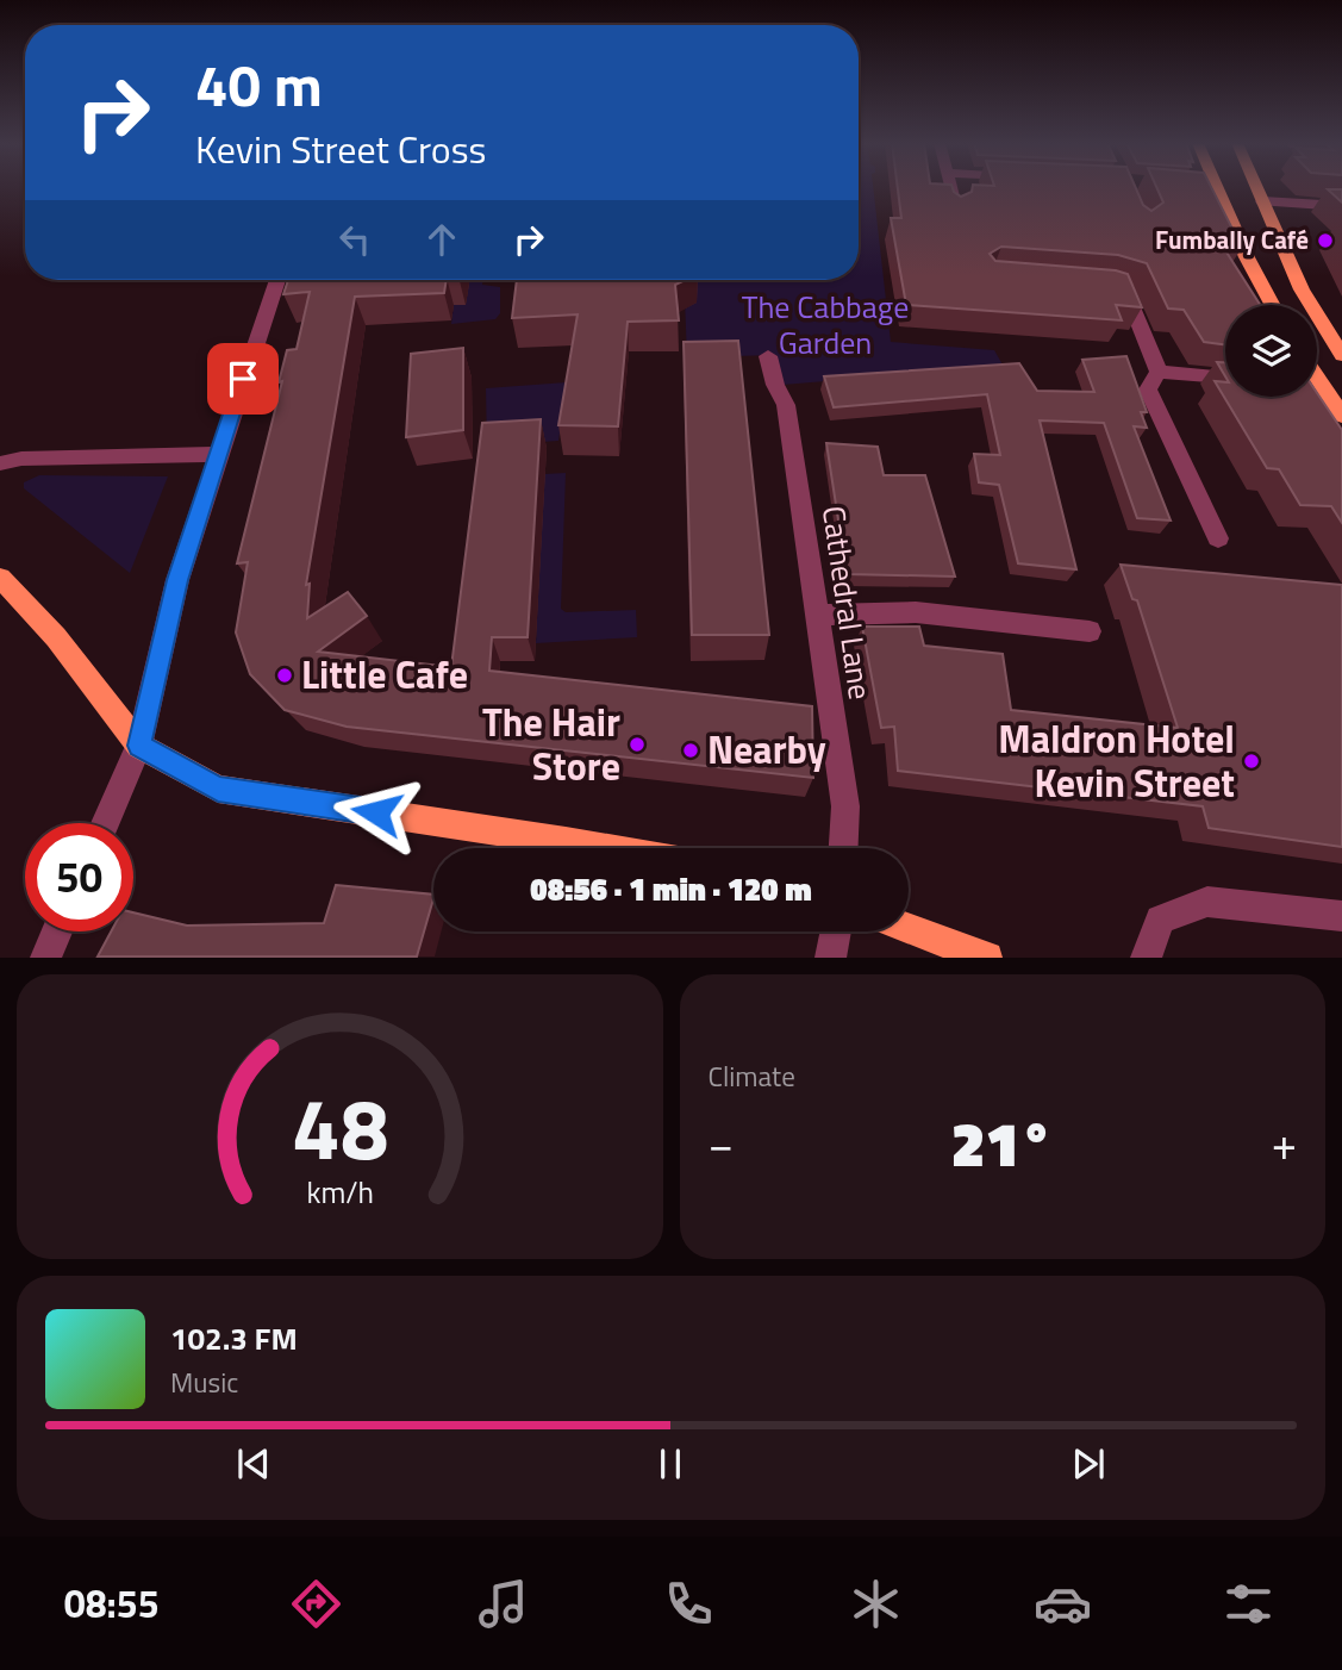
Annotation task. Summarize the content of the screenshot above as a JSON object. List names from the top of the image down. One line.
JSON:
{"streets":{"street":["Cathedral Lane"]},"parks":["The Cabbage Garden"],"places":["Fumbally Café","Little Cafe","The Hair Store","Nearby","Maldron Hotel Kevin Street"],"page":{"turn":["40 m","Kevin Street Cross"],"limit":"50","trip":"08:56 · 1 min · 120 m","tile":"Climate","heat":["−","21°","+"],"song":["102.3 FM","Music"],"tabs":"08:55","gauge":["48","km/h"]}}
